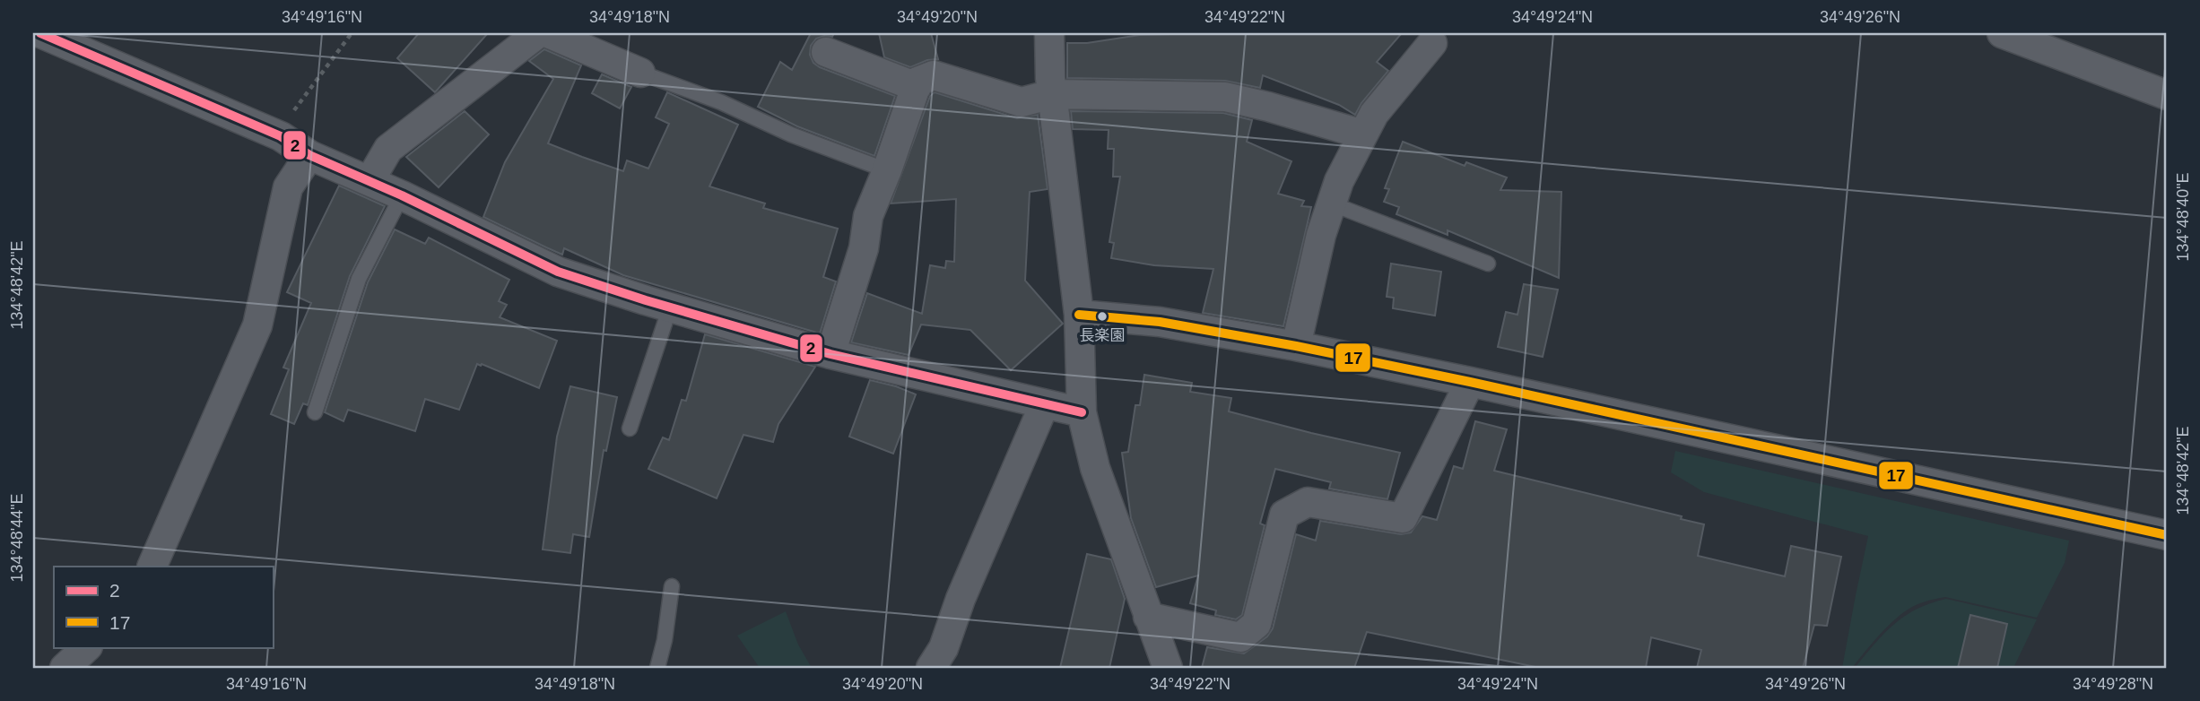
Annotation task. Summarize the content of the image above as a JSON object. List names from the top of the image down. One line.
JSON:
{"places":["長楽園"],"lines":["transit line 2","transit line 17"],"legend":["2","17"],"coordinates":["34°49'16\"N","34°49'18\"N","34°49'20\"N","34°49'22\"N","34°49'24\"N","34°49'26\"N","134°48'40\"E","134°48'42\"E","134°48'44\"E","34°49'28\"N"]}
